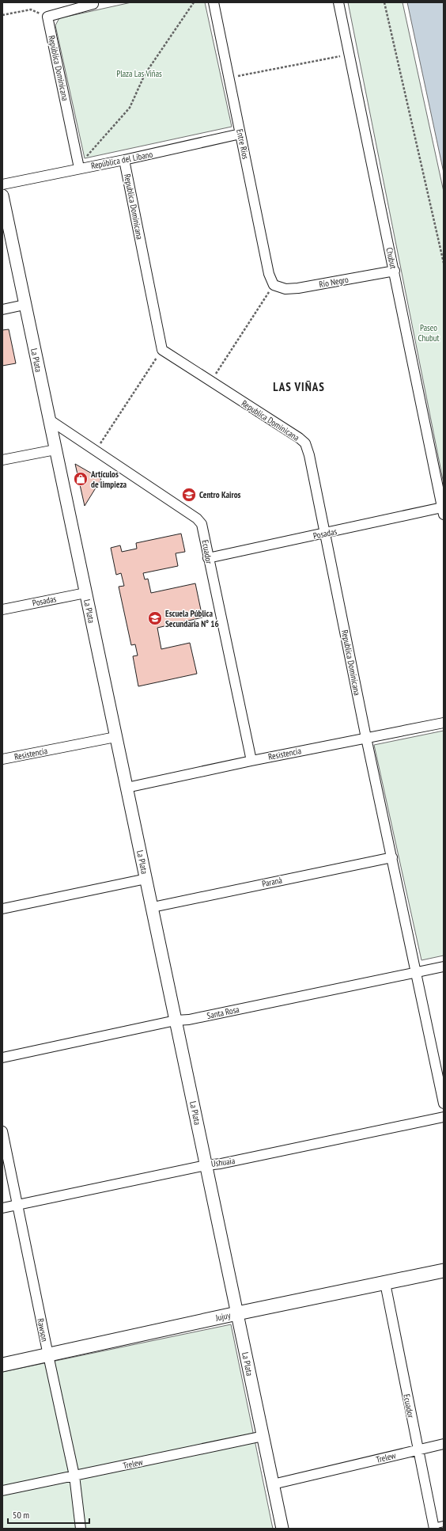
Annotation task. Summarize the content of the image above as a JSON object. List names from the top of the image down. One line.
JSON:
{"streets":{"main road":["Jujuy"],"street":["República Dominicana","Entre Ríos","República del Líbano","Republica Dominicana","Chubut","Río Negro","La Plata","Posadas","Ecuador","Resistencia","Paraná","Santa Rosa","Ushuaia","Rawson","Trelew"]},"crossings":[["República Dominicana","República del Líbano"],["Entre Ríos","República del Líbano"],["Entre Ríos","Río Negro"],["República del Líbano","Republica Dominicana"],["Republica Dominicana","Posadas"],["Republica Dominicana","Resistencia"],["Republica Dominicana","Paraná"],["Republica Dominicana","Santa Rosa"],["Chubut","Río Negro"],["Chubut","Posadas"],["La Plata","Posadas"],["La Plata","Ecuador"],["La Plata","Resistencia"],["La Plata","Paraná"],["La Plata","Santa Rosa"],["La Plata","Ushuaia"],["La Plata","Jujuy"],["La Plata","Trelew"],["Posadas","Ecuador"],["Ecuador","Resistencia"],["Ecuador","Jujuy"],["Ecuador","Trelew"],["Ushuaia","Rawson"],["Jujuy","Rawson"],["Rawson","Trelew"]],"districts":["LAS VIÑAS"],"parks":["Plaza Las Viñas","Paseo Chubut"],"places":{"shop":["Artículos de limpieza"],"school or university":["Centro Kairos","Escuela Pública Secundaria N° 16"]},"scale_bar":"50 m"}
